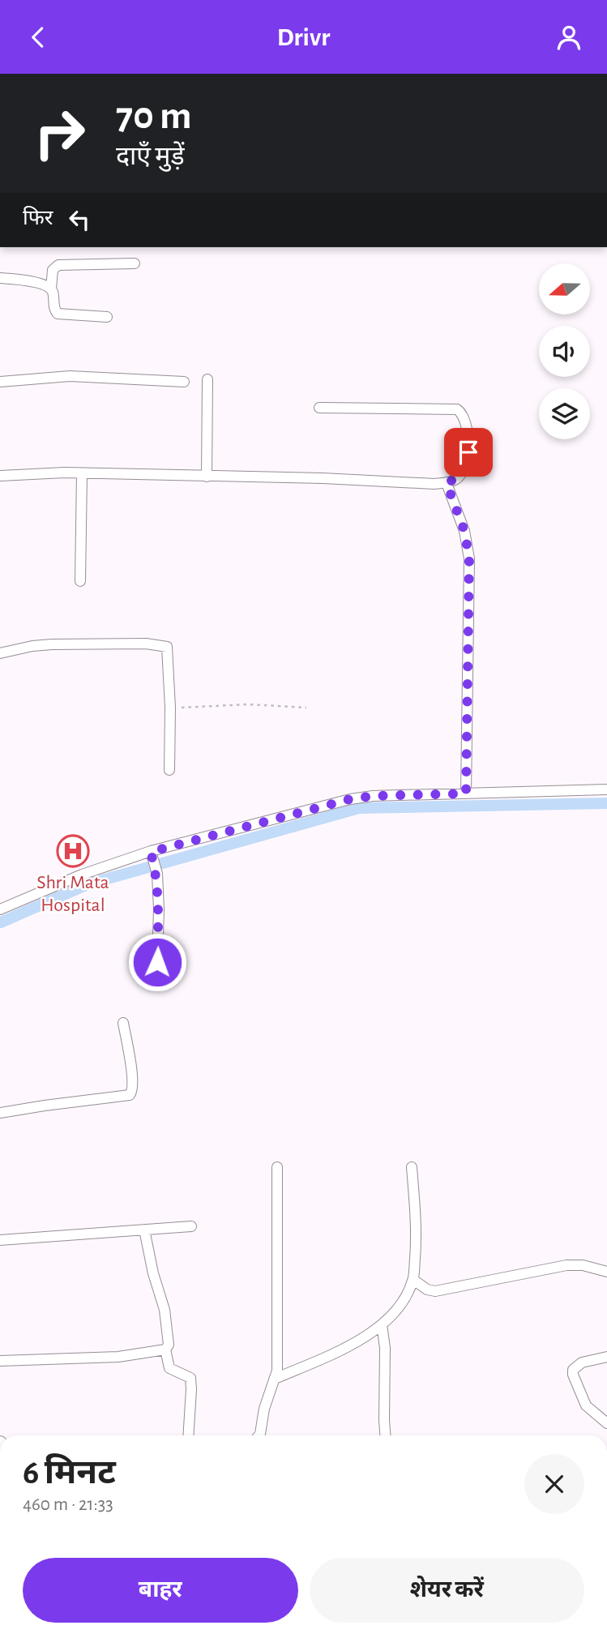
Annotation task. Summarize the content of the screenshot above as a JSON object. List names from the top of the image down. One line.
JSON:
{"places":{"hospital":["Shri Mata Hospital"]},"north":"left","page":{"header":"Drivr","turn":["70 m","दाएँ मुड़ें"],"then":"फिर","heading":["6 मिनट","460 m · 21:33"],"buttons":["बाहर","शेयर करें"]}}
